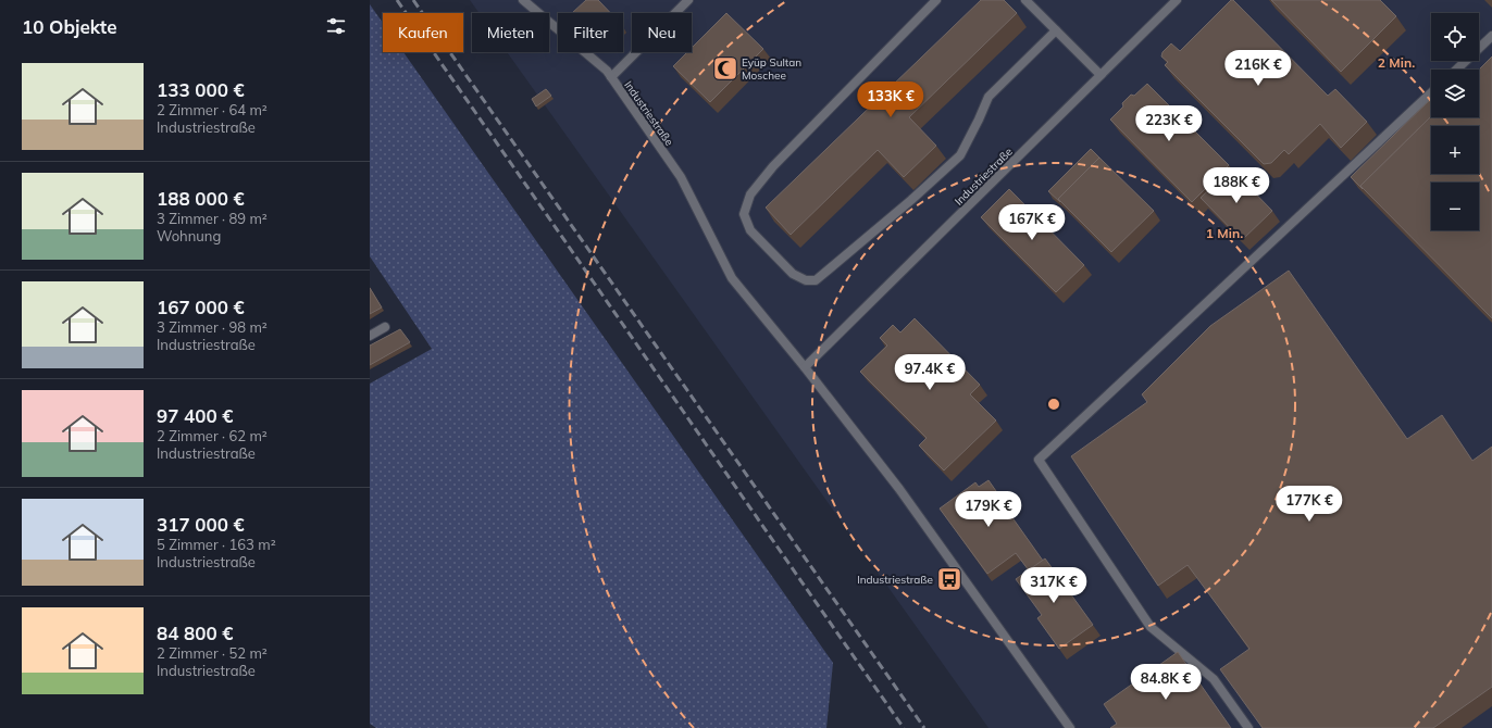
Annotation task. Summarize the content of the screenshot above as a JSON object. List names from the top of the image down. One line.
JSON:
{"streets":{"street":["Industriestraße"]},"places":{"mosque":["Eyüp Sultan Moschee"],"bus stop":["Industriestraße"]},"page":{"heading":"10 Objekte","map_buttons":["+","−"],"chip":["Kaufen","Mieten","Filter","Neu"],"price":["216K €","133K €","223K €","188K €","167K €","97.4K €","177K €","179K €","317K €","84.8K €"],"list":[{"name":"133 000 €","note":"2 Zimmer · 64 m² · Industriestraße"},{"name":"188 000 €","note":"3 Zimmer · 89 m² · Wohnung"},{"name":"167 000 €","note":"3 Zimmer · 98 m² · Industriestraße"},{"name":"97 400 €","note":"2 Zimmer · 62 m² · Industriestraße"},{"name":"317 000 €","note":"5 Zimmer · 163 m² · Industriestraße"},{"name":"84 800 €","note":"2 Zimmer · 52 m² · Industriestraße"}]},"rings":["2 Min.","1 Min."]}
